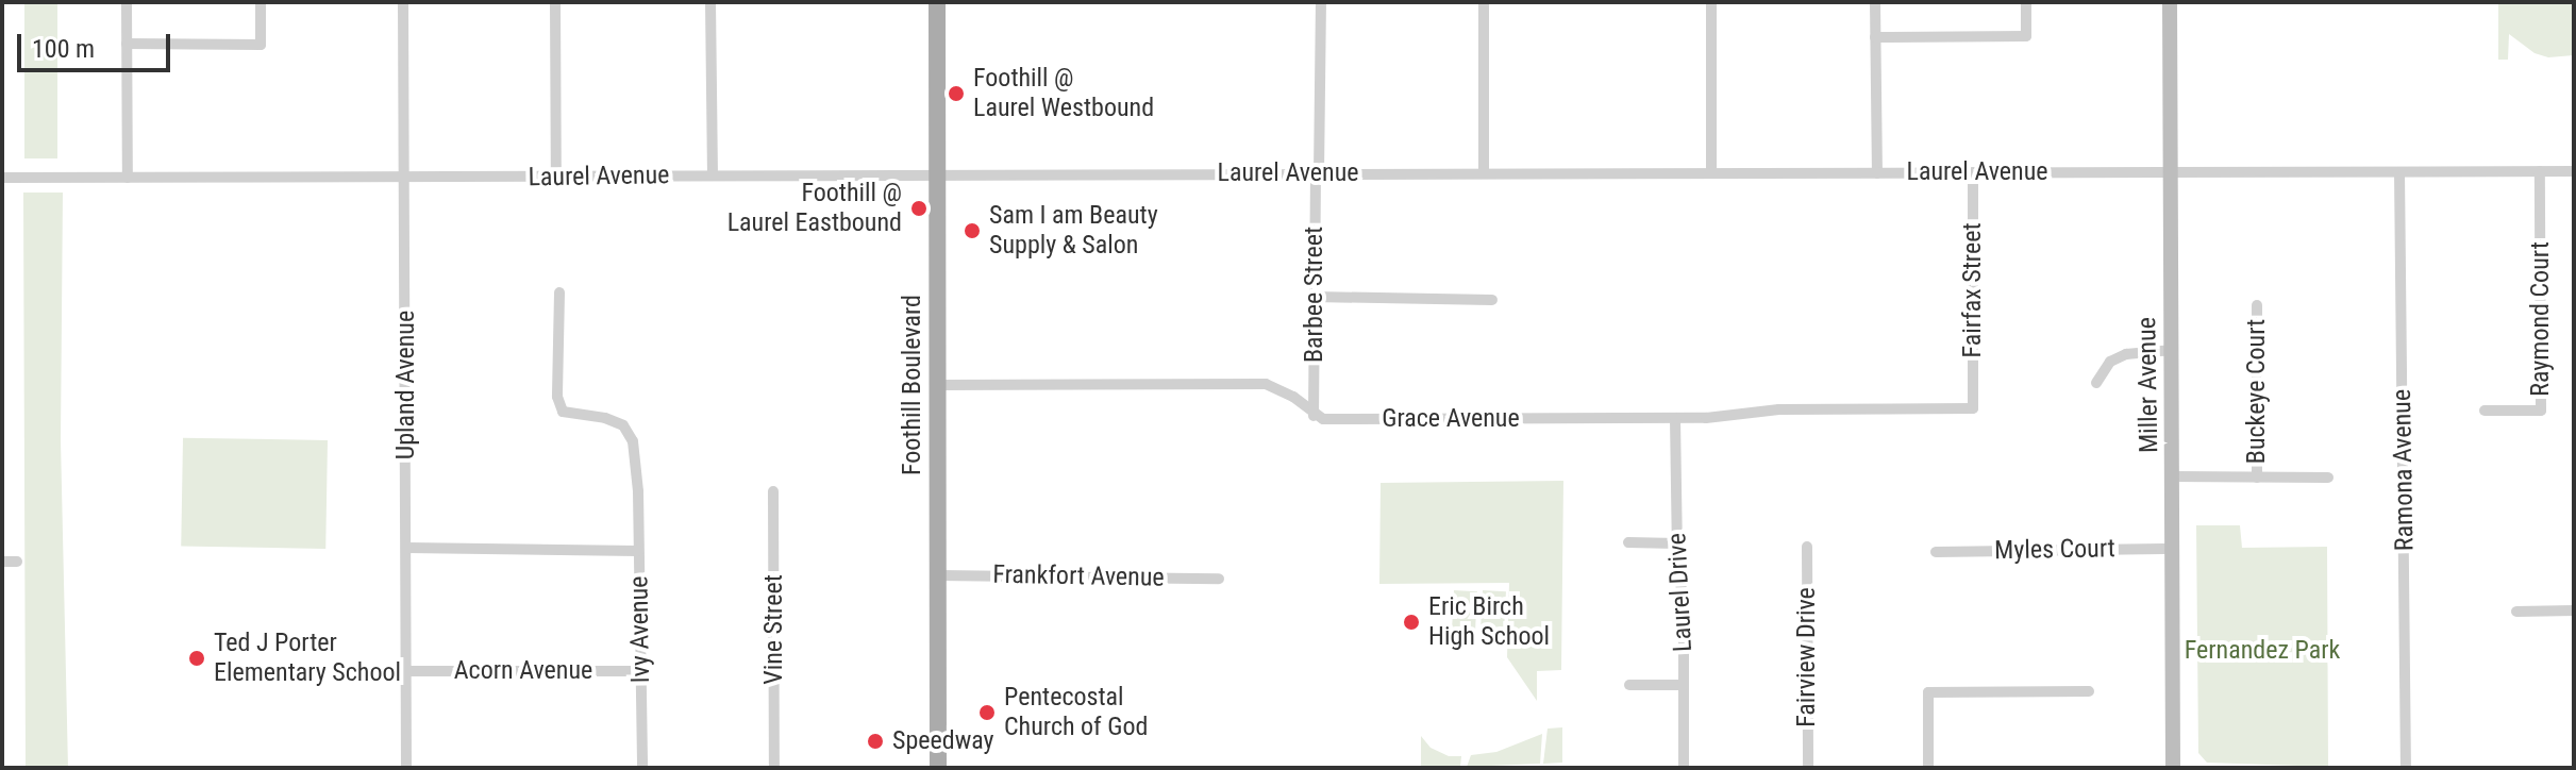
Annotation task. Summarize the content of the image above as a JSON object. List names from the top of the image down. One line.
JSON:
{"streets":{"main road":["Foothill Boulevard"],"street":["Laurel Avenue","Fairfax Street","Barbee Street","Raymond Court","Upland Avenue","Miller Avenue","Buckeye Court","Grace Avenue","Ramona Avenue","Myles Court","Frankfort Avenue","Laurel Drive","Ivy Avenue","Vine Street","Fairview Drive","Acorn Avenue"]},"crossings":[["Laurel Avenue","Fairfax Street"],["Laurel Avenue","Barbee Street"],["Laurel Avenue","Raymond Court"],["Laurel Avenue","Upland Avenue"],["Laurel Avenue","Foothill Boulevard"],["Laurel Avenue","Miller Avenue"],["Laurel Avenue","Ramona Avenue"],["Fairfax Street","Grace Avenue"],["Barbee Street","Grace Avenue"],["Upland Avenue","Acorn Avenue"],["Foothill Boulevard","Frankfort Avenue"],["Miller Avenue","Myles Court"],["Grace Avenue","Laurel Drive"],["Ivy Avenue","Acorn Avenue"]],"parks":["Fernandez Park"],"places":["Foothill @ Laurel Westbound","Foothill @ Laurel Eastbound","Sam I am Beauty Supply & Salon","Eric Birch High School","Ted J Porter Elementary School","Pentecostal Church of God","Speedway"],"scale_bar":"100 m"}
